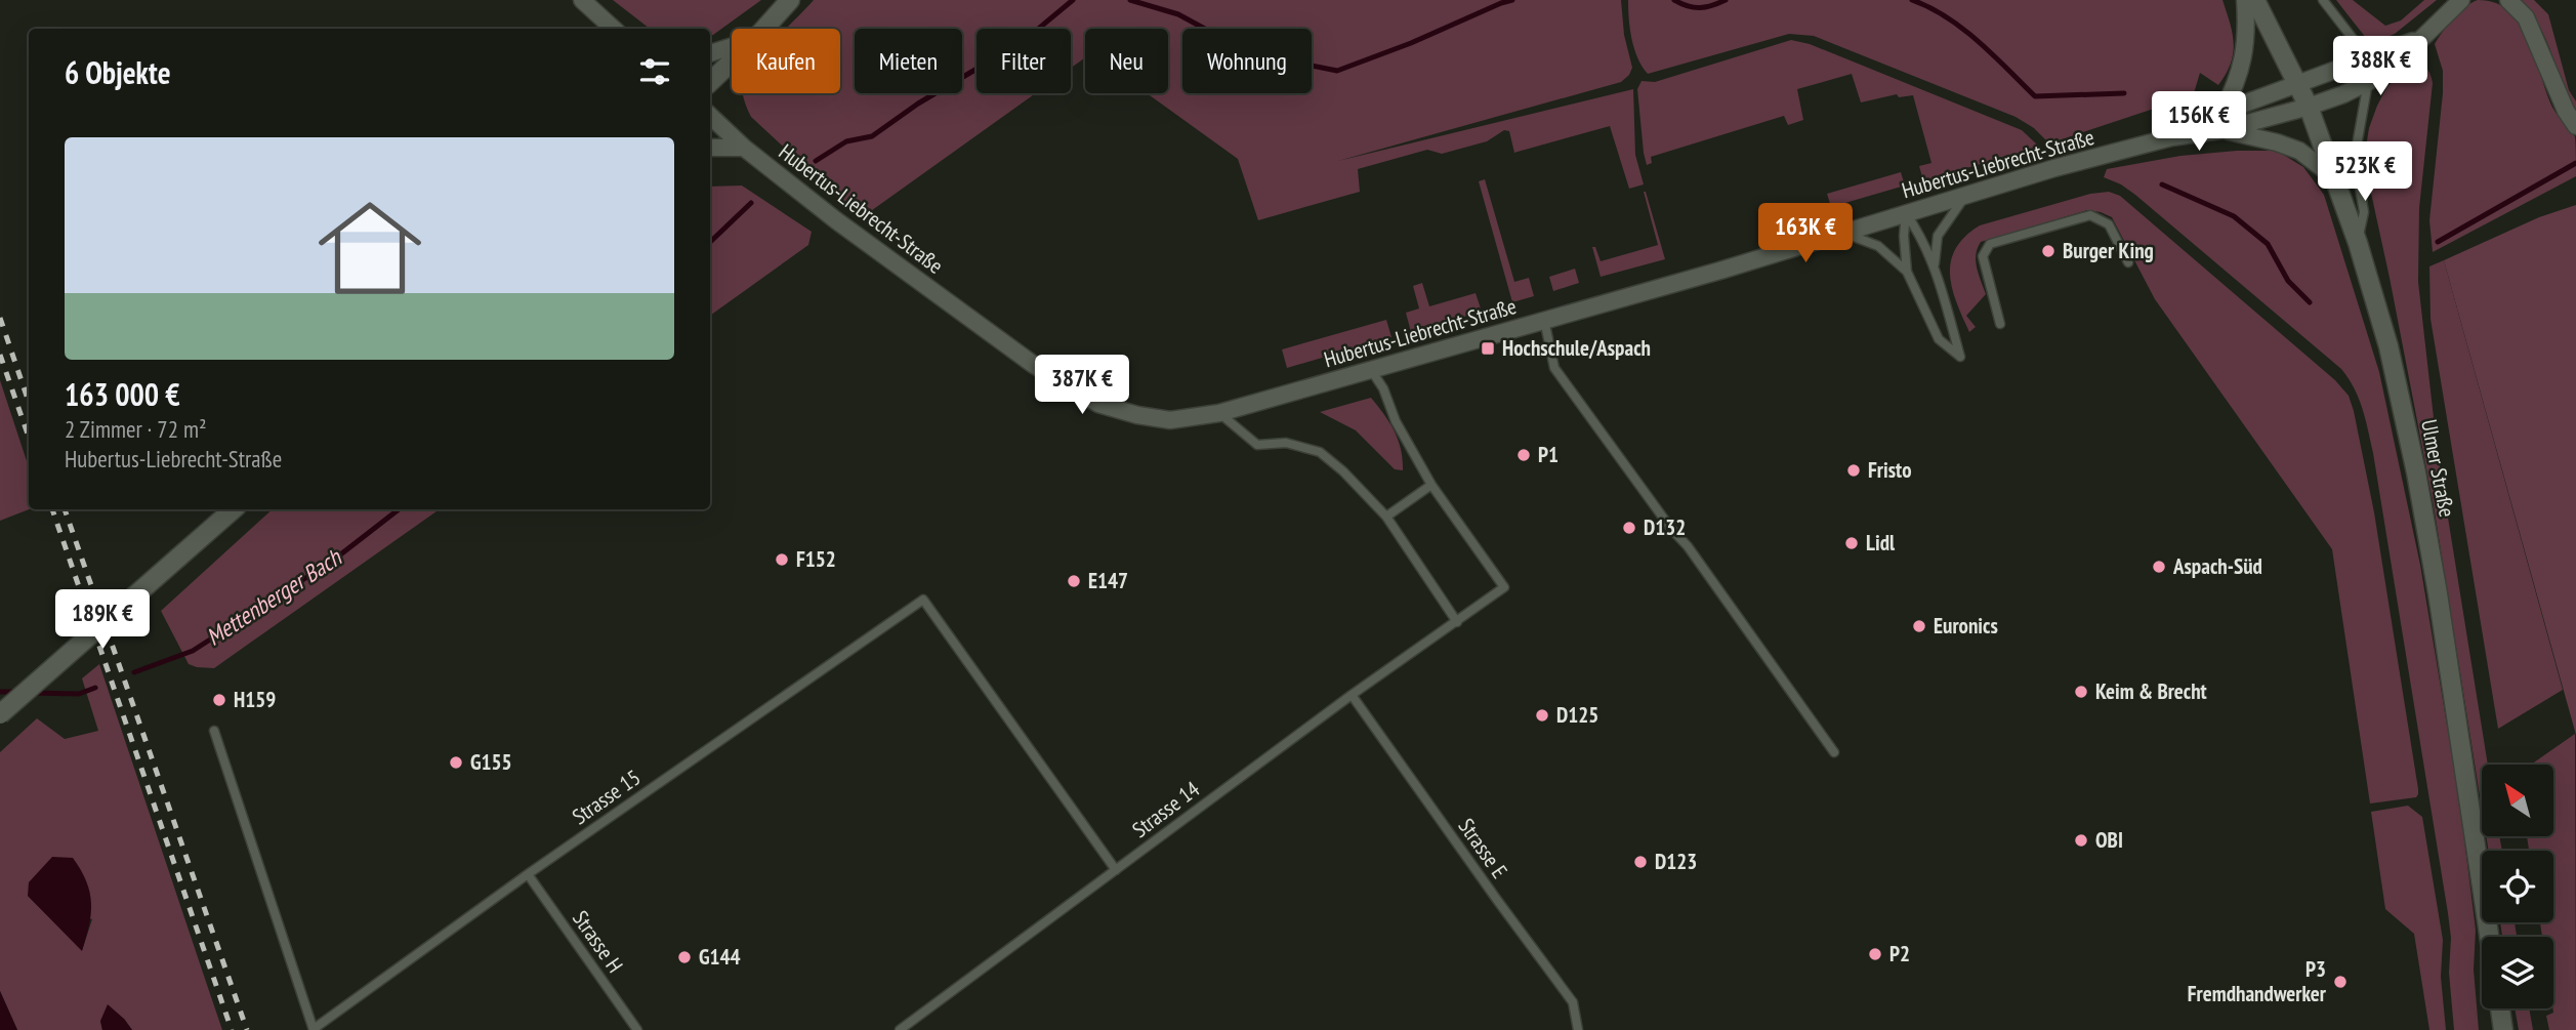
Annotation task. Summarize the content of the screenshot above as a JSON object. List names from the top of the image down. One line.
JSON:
{"streets":{"main road":["Ulmer Straße"],"street":["Hubertus-Liebrecht-Straße"],"lane":["Strasse 15","Strasse 14","Strasse E","Strasse H"]},"crossings":[["Hubertus-Liebrecht-Straße","Ulmer Straße"],["Strasse 15","Strasse 14"],["Strasse 15","Strasse H"],["Strasse 14","Strasse E"]],"water":["Mettenberger Bach"],"places":{"other":["Burger King","P1","Fristo","D132","Lidl","F152","Aspach-Süd","E147","Euronics","Keim & Brecht","H159","D125","G155","OBI","D123","P2","G144","P3 Fremdhandwerker"],"transit":["Hochschule/Aspach"]},"north":"top left","page":{"chip":["Kaufen","Mieten","Filter","Neu","Wohnung"],"heading":"6 Objekte","price":["388K €","156K €","523K €","163K €","387K €","189K €"],"list":[{"name":"163 000 €","note":"2 Zimmer · 72 m² · Hubertus-Liebrecht-Straße"}]}}
